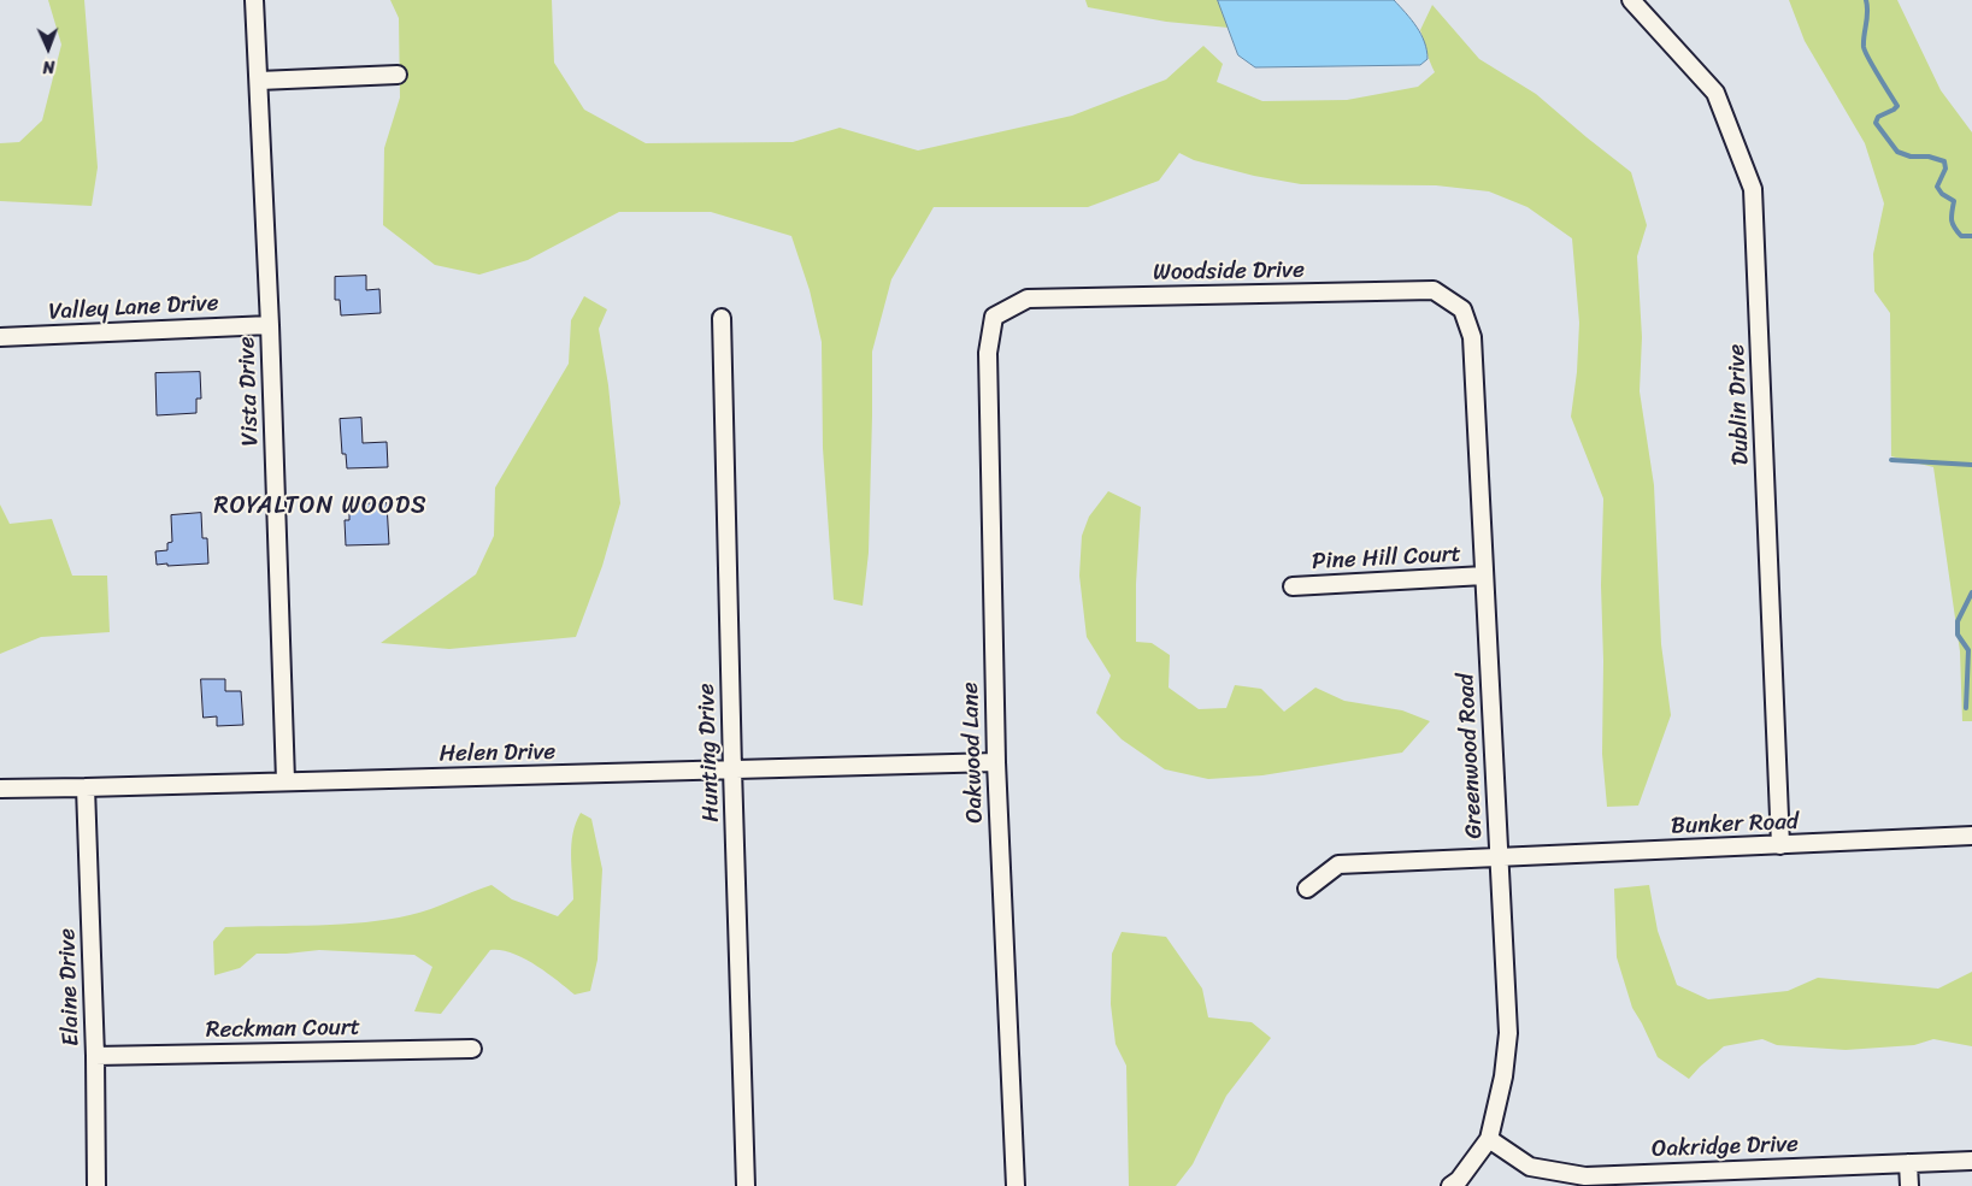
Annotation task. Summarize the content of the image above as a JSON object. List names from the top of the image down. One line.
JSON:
{"streets":{"street":["Woodside Drive","Valley Lane Drive","Vista Drive","Dublin Drive","Pine Hill Court","Hunting Drive","Oakwood Lane","Helen Drive","Greenwood Road","Bunker Road","Elaine Drive","Reckman Court","Oakridge Drive"]},"crossings":[["Woodside Drive","Oakwood Lane"],["Woodside Drive","Greenwood Road"],["Valley Lane Drive","Vista Drive"],["Vista Drive","Helen Drive"],["Dublin Drive","Bunker Road"],["Pine Hill Court","Greenwood Road"],["Hunting Drive","Helen Drive"],["Oakwood Lane","Helen Drive"],["Helen Drive","Elaine Drive"],["Greenwood Road","Bunker Road"],["Greenwood Road","Oakridge Drive"],["Elaine Drive","Reckman Court"]],"districts":["ROYALTON WOODS"],"north":"bottom"}
